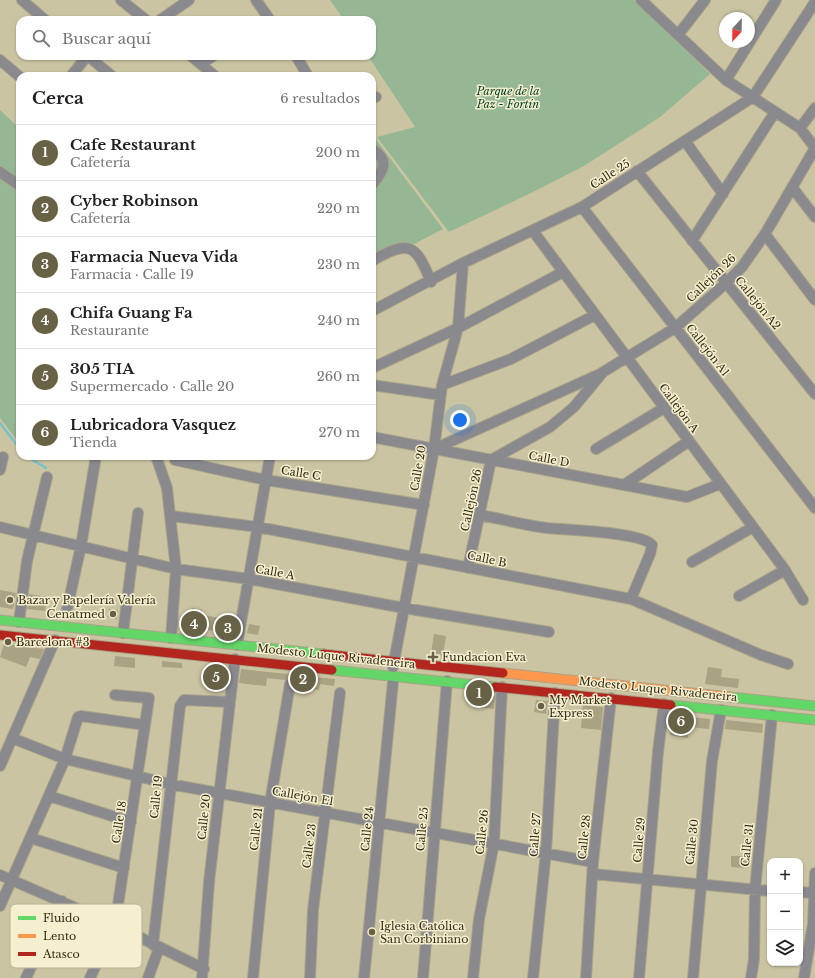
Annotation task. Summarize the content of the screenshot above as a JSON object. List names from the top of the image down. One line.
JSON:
{"streets":{"street":["Calle 25","Callejón 26","Callejón A2","Callejón A1","Callejón A","Calle D","Calle 20","Calle C","Calle B","Calle A","Modesto Luque Rivadeneira","Callejón E1","Calle 19","Calle 18","Calle 21","Calle 24","Calle 26","Calle 27","Calle 28","Calle 29","Calle 30","Calle 31","Calle 23"]},"crossings":[["Calle 25","Callejón A2"],["Calle 25","Callejón A1"],["Calle 25","Callejón A"],["Calle 25","Calle 20"],["Calle 25","Modesto Luque Rivadeneira"],["Calle 25","Callejón E1"],["Callejón 26","Callejón A2"],["Callejón 26","Callejón A1"],["Callejón 26","Callejón A"],["Callejón 26","Calle D"],["Callejón 26","Calle 20"],["Callejón 26","Calle B"],["Callejón A","Calle D"],["Calle D","Calle 20"],["Calle 20","Calle C"],["Calle 20","Calle B"],["Calle 20","Calle A"],["Calle 20","Modesto Luque Rivadeneira"],["Calle 20","Callejón E1"],["Calle 20","Calle 19"],["Calle 20","Calle 24"],["Modesto Luque Rivadeneira","Calle 24"],["Modesto Luque Rivadeneira","Calle 26"],["Modesto Luque Rivadeneira","Calle 27"],["Modesto Luque Rivadeneira","Calle 28"],["Modesto Luque Rivadeneira","Calle 29"],["Modesto Luque Rivadeneira","Calle 30"],["Modesto Luque Rivadeneira","Calle 31"],["Callejón E1","Calle 19"],["Callejón E1","Calle 18"],["Callejón E1","Calle 21"],["Callejón E1","Calle 24"],["Callejón E1","Calle 26"],["Callejón E1","Calle 27"],["Callejón E1","Calle 28"],["Callejón E1","Calle 23"]],"parks":["Parque de la Paz - Fortín"],"places":{"other":["Bazar y Papelería Valería","Cenatmed","Barcelona #3","My Market Express","Iglesia Católica San Corbiniano"],"health":["Fundacion Eva"]},"legend":["Fluido","Lento","Atasco"],"north":"bottom","page":{"search":"Buscar aquí","heading":["Cerca","6 resultados"],"list":[{"mark":"1","name":"Cafe Restaurant","note":"Cafetería","value":"200 m"},{"mark":"2","name":"Cyber Robinson","note":"Cafetería","value":"220 m"},{"mark":"3","name":"Farmacia Nueva Vida","note":"Farmacia · Calle 19","value":"230 m"},{"mark":"4","name":"Chifa Guang Fa","note":"Restaurante","value":"240 m"},{"mark":"5","name":"305 TIA","note":"Supermercado · Calle 20","value":"260 m"},{"mark":"6","name":"Lubricadora Vasquez","note":"Tienda","value":"270 m"}],"pins":["4","3","5","2","1","6"],"map_buttons":["+","−"]}}
